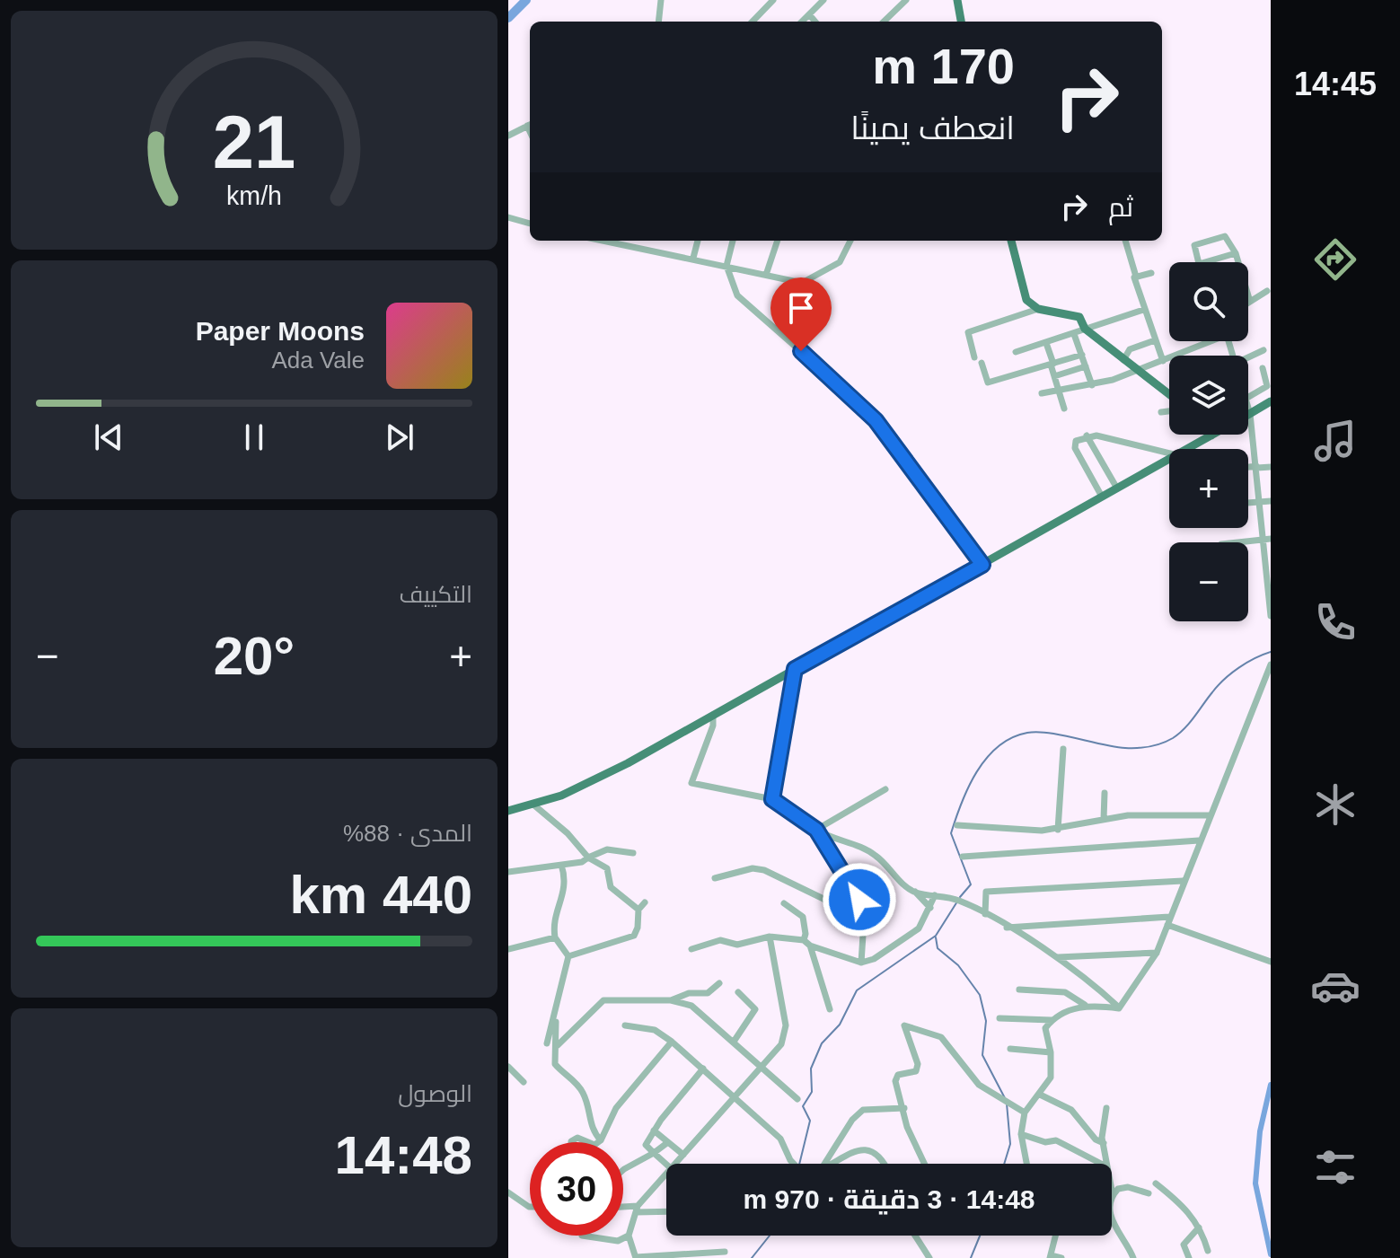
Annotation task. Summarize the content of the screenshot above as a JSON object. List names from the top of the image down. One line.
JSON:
{"page":{"tabs":"14:45","turn":["170 m","انعطف يمينًا"],"then":"ثم","map_buttons":["+","−"],"song":["Paper Moons","Ada Vale"],"tile":["التكييف",["المدى · 88%","440 km"],["الوصول","14:48"]],"heat":["−","20°","+"],"limit":"30","trip":"14:48 · 3 دقيقة · 970 m","gauge":["21","km/h"]}}
